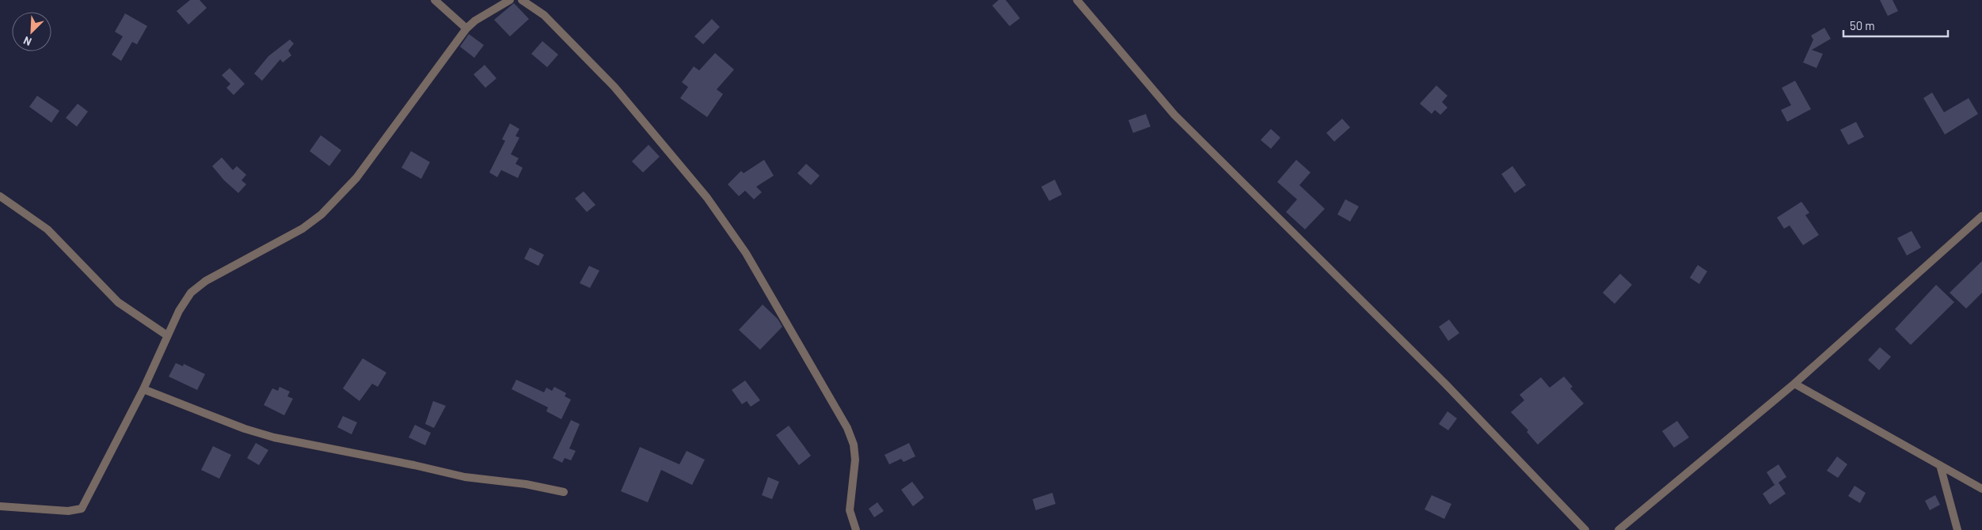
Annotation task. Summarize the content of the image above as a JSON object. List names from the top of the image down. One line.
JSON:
{"scale_bar":"50 m","north":"bottom left"}
